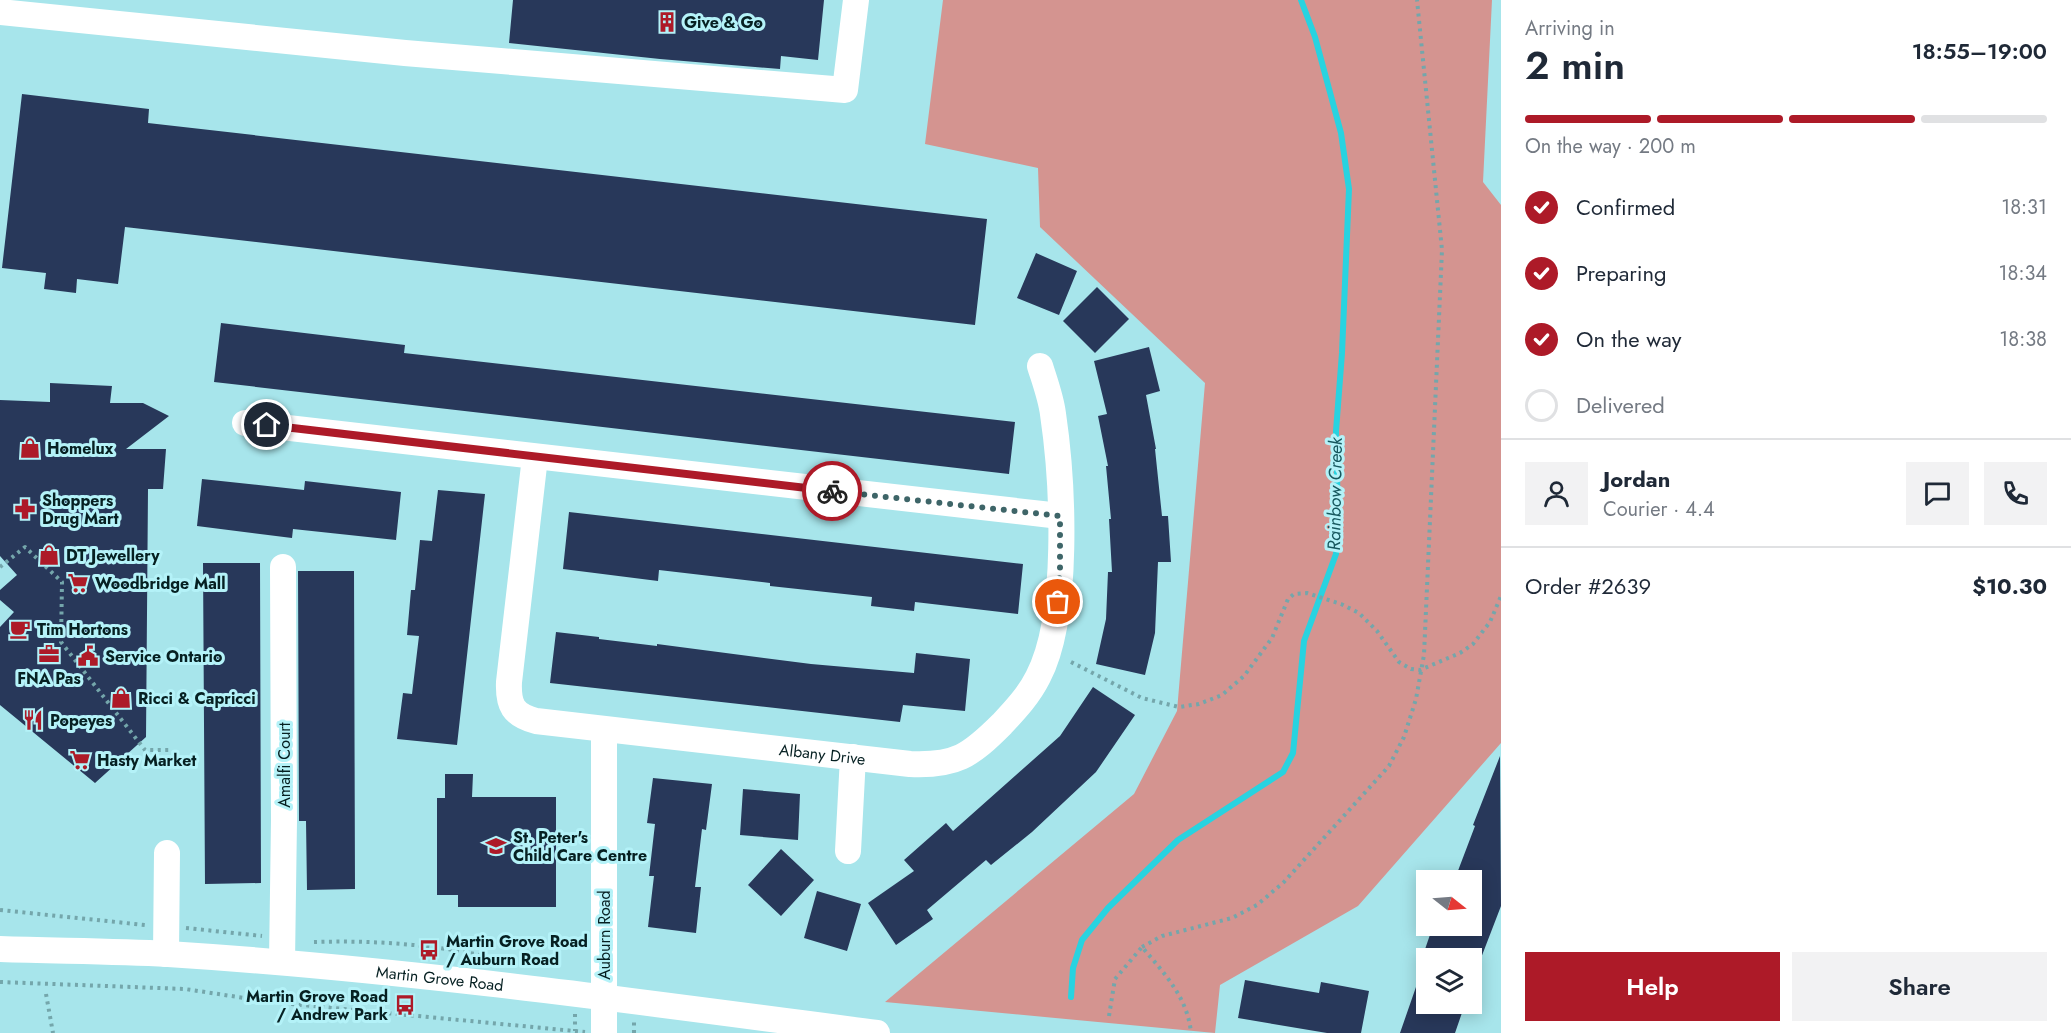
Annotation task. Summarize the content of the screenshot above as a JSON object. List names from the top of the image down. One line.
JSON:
{"streets":{"street":["Albany Drive","Amalfi Court","Auburn Road","Martin Grove Road"]},"crossings":[["Albany Drive","Auburn Road"],["Amalfi Court","Martin Grove Road"],["Auburn Road","Martin Grove Road"]],"water":["Rainbow Creek"],"places":{"building":["Give & Go"],"shop":["Homelux","DT Jewellery","Ricci & Capricci"],"pharmacy":["Shoppers Drug Mart"],"supermarket":["Woodbridge Mall","Hasty Market"],"cafe":["Tim Hortons"],"office":["FNA Pas"],"public building":["Service Ontario"],"restaurant":["Popeyes"],"school or university":["St. Peter's Child Care Centre"],"bus stop":["Martin Grove Road / Auburn Road","Martin Grove Road / Andrew Park"]},"north":"right","page":{"heading":["2 min","Arriving in","18:55–19:00"],"panel":["Jordan","Courier · 4.4","Order #2639","$10.30"],"bar":"On the way · 200 m","list":[["Confirmed","18:31"],["Preparing","18:34"],["On the way","18:38"],"Delivered"],"buttons":["Help","Share"]}}
